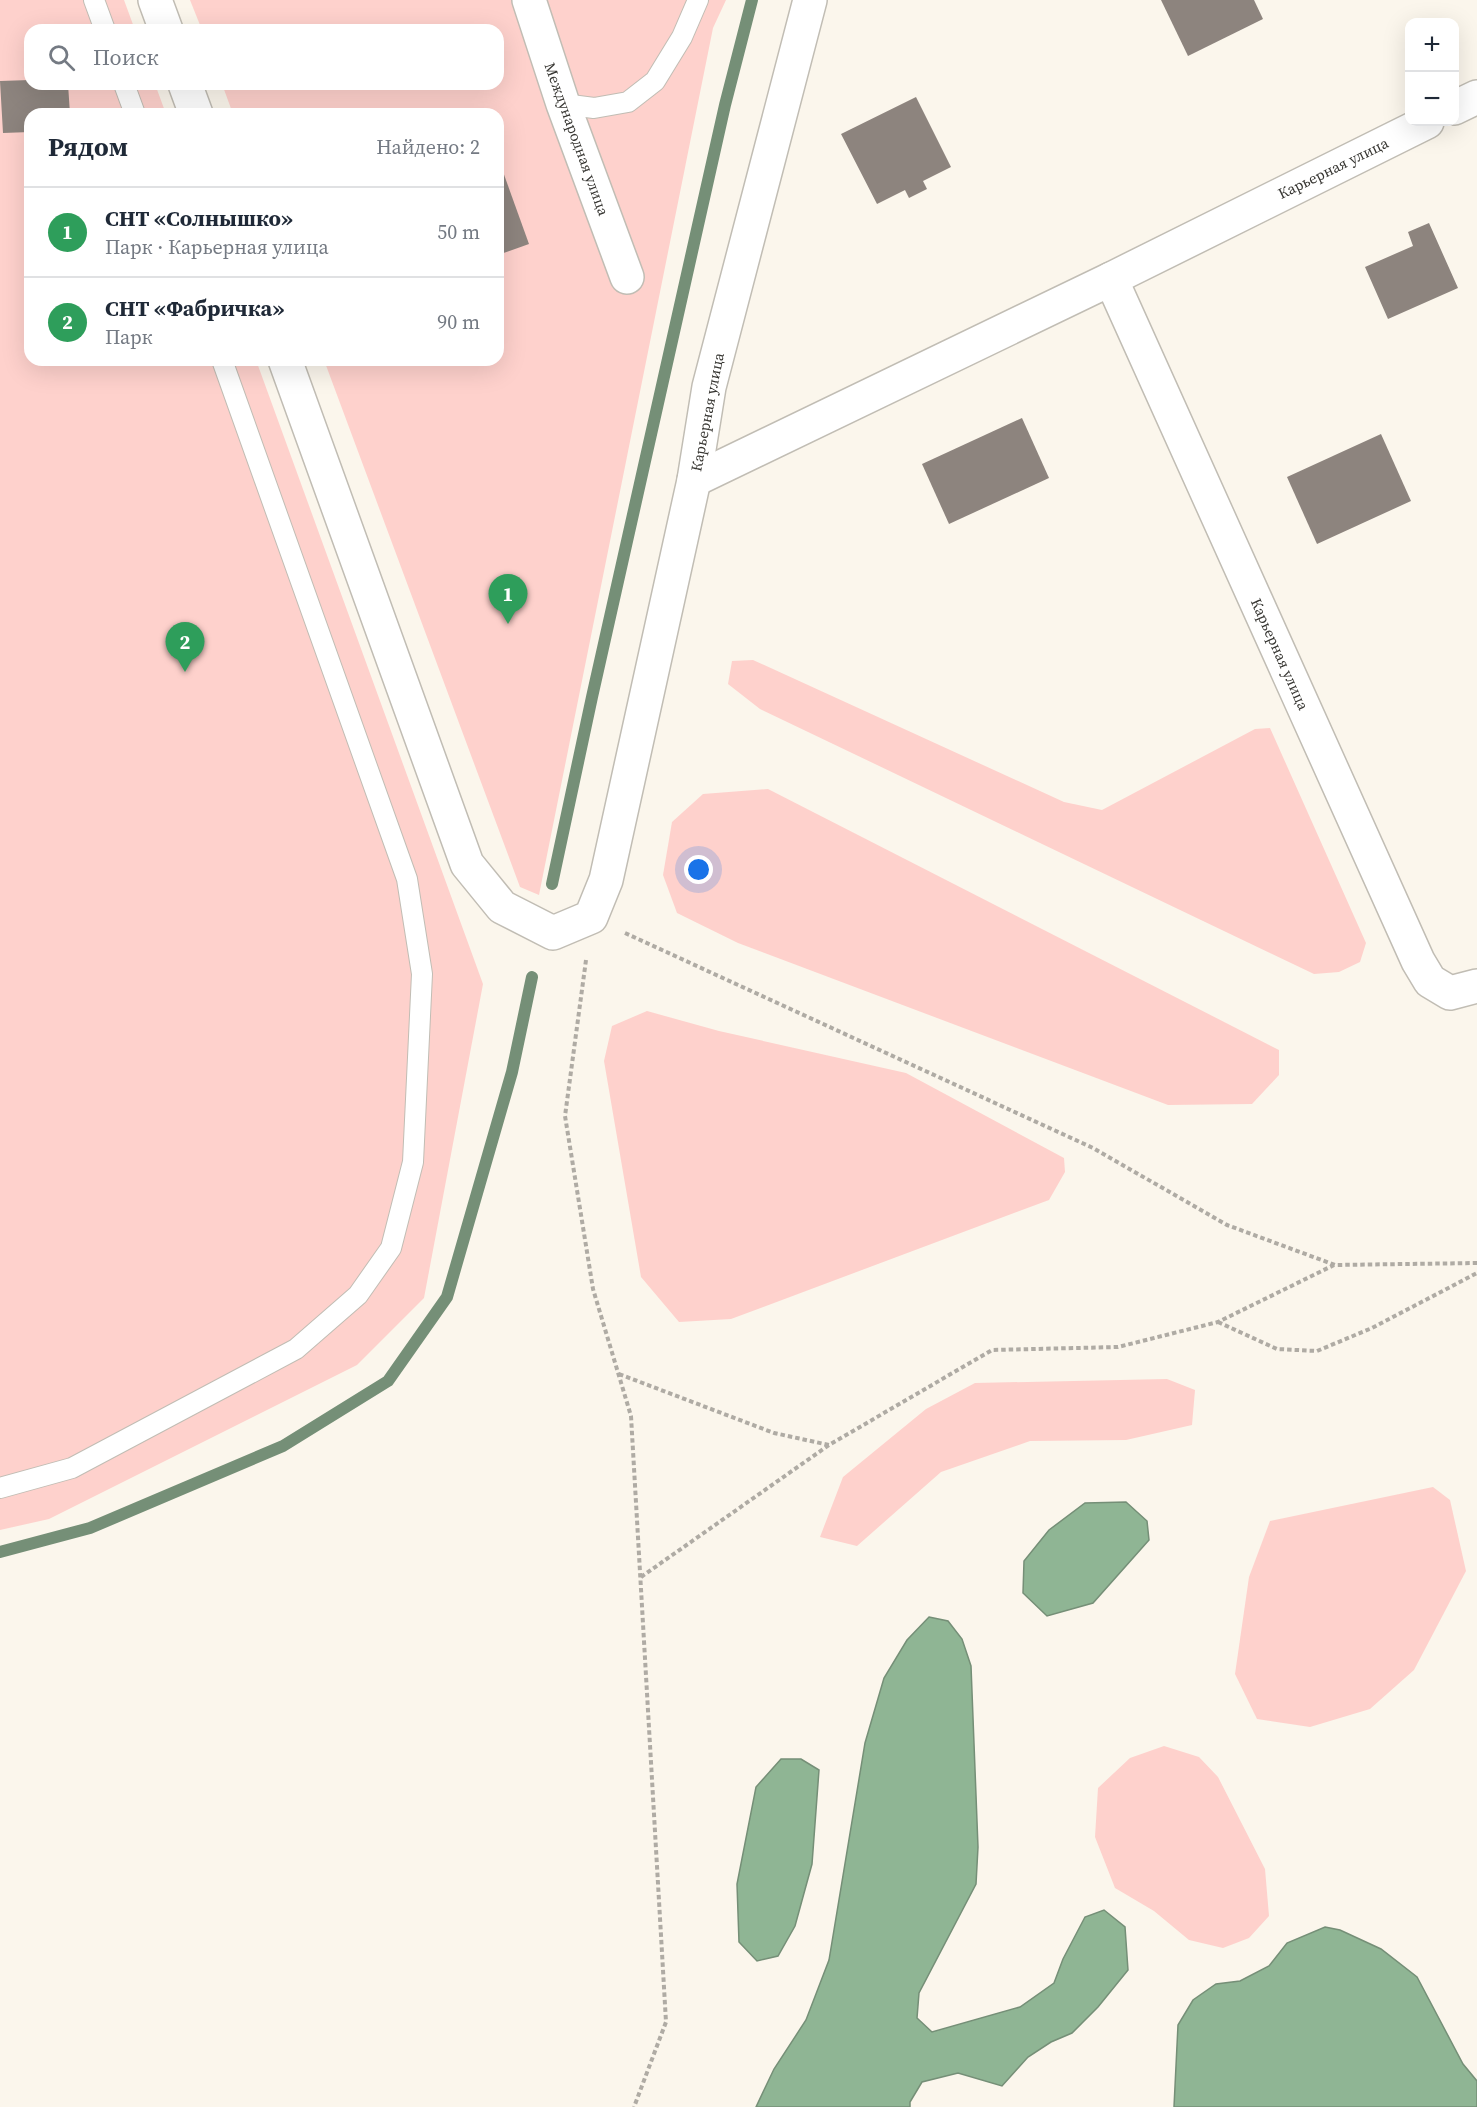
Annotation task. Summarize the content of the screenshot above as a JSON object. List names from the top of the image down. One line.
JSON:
{"streets":{"street":["Международная улица","Карьерная улица"]},"page":{"map_buttons":["+","−"],"search":"Поиск","heading":["Рядом","Найдено: 2"],"list":[{"mark":"1","name":"СНТ «Солнышко»","note":"Парк · Карьерная улица","value":"50 m"},{"mark":"2","name":"СНТ «Фабричка»","note":"Парк","value":"90 m"}],"pins":["1","2"]}}
